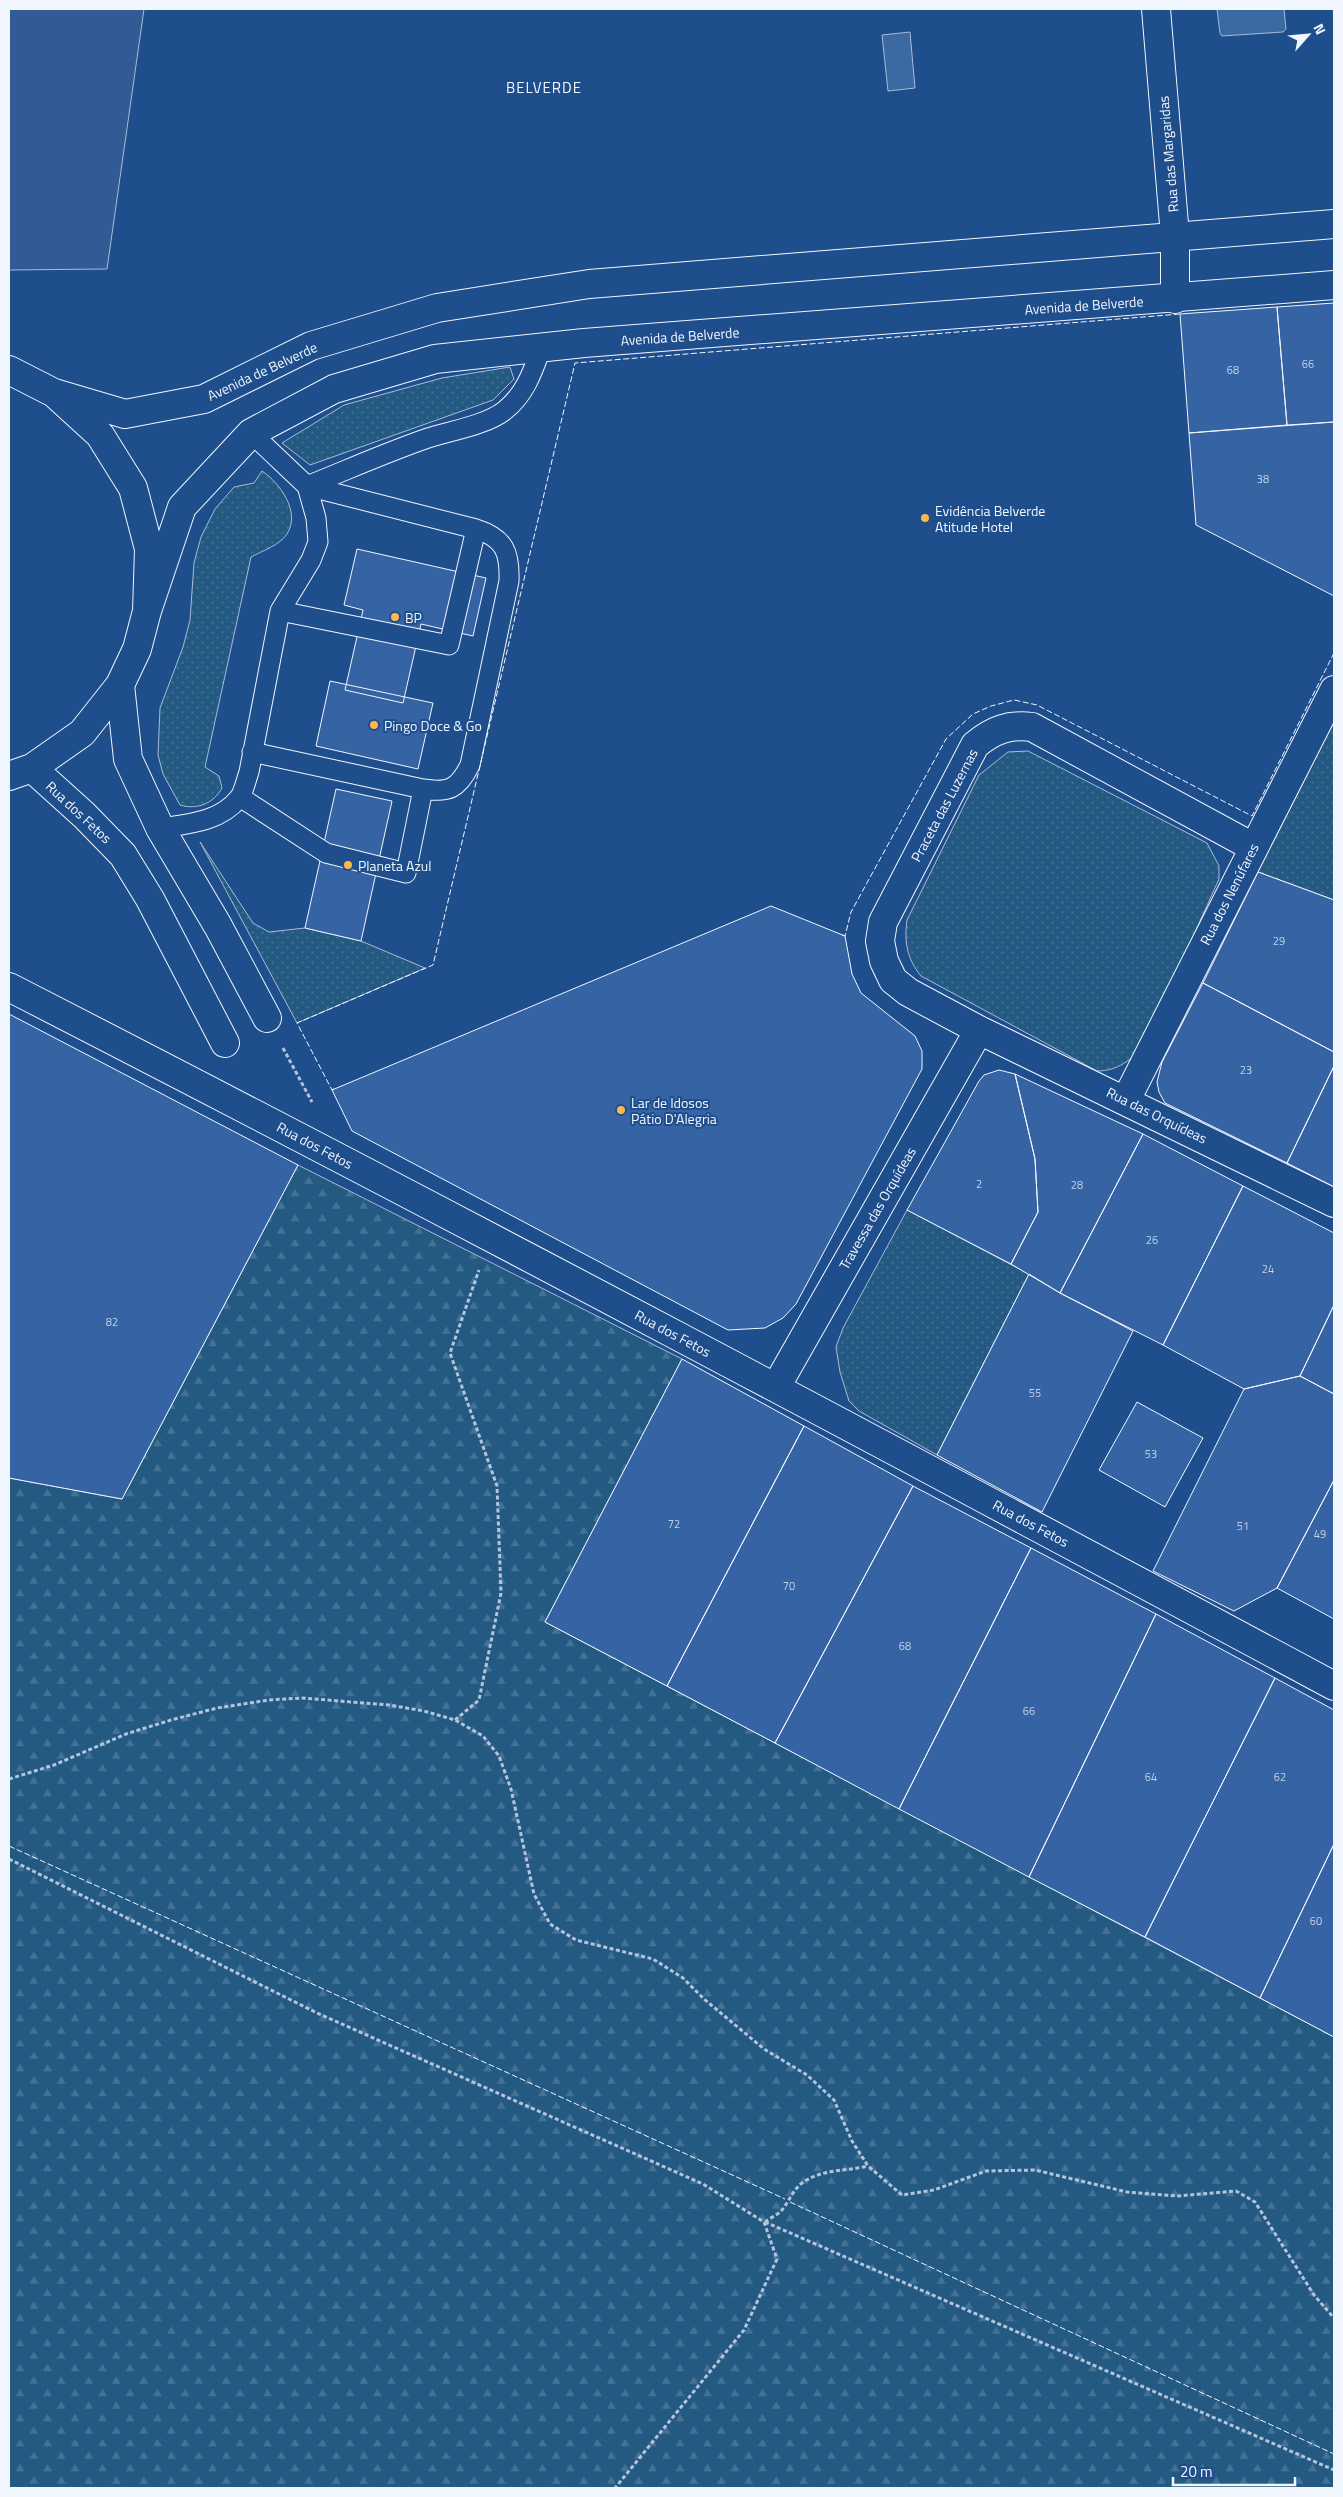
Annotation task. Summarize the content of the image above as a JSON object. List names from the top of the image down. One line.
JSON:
{"streets":{"street":["Rua das Margaridas","Avenida de Belverde","Praceta das Luzernas","Rua dos Fetos","Rua dos Nenúfares","Rua das Orquídeas","Travessa das Orquídeas"]},"crossings":[["Rua das Margaridas","Avenida de Belverde"],["Praceta das Luzernas","Rua dos Nenúfares"],["Praceta das Luzernas","Rua das Orquídeas"],["Praceta das Luzernas","Travessa das Orquídeas"],["Rua dos Fetos","Travessa das Orquídeas"],["Rua dos Nenúfares","Rua das Orquídeas"],["Rua das Orquídeas","Travessa das Orquídeas"]],"districts":["BELVERDE"],"places":["Evidência Belverde Atitude Hotel","BP","Pingo Doce & Go","Planeta Azul","Lar de Idosos Pátio D'Alegria"],"house_numbers":["66","68","38","29","23","2","28","26","24","82","55","53","72","51","49","70","68","66","64","62","60"],"scale_bar":"20 m","north":"top right"}
